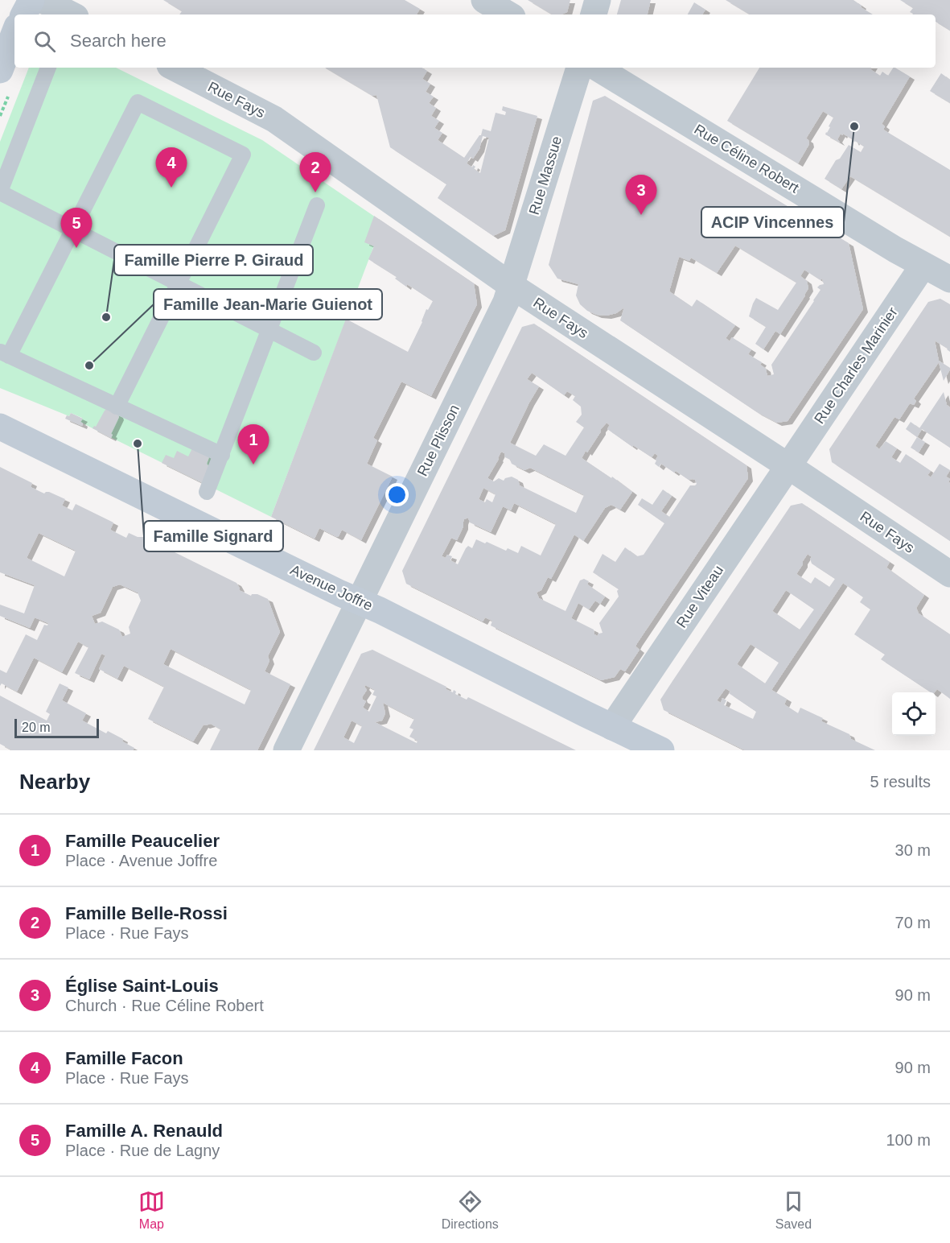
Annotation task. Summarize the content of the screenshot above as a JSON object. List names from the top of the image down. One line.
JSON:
{"streets":{"main road":["Avenue Joffre"],"street":["Rue Fays","Rue Céline Robert","Rue Massue","Rue Charles Marinier","Rue Plisson","Rue Viteau"]},"crossings":[["Rue Fays","Rue Massue"],["Rue Fays","Rue Charles Marinier"],["Rue Fays","Rue Plisson"],["Rue Fays","Rue Viteau"],["Rue Céline Robert","Rue Charles Marinier"],["Rue Massue","Rue Plisson"],["Rue Charles Marinier","Rue Viteau"],["Rue Plisson","Avenue Joffre"],["Avenue Joffre","Rue Viteau"]],"places":["ACIP Vincennes","Famille Pierre P. Giraud","Famille Jean-Marie Guienot","Famille Signard"],"scale_bar":"20 m","page":{"search":"Search here","pins":["4","2","3","5","1"],"scale":"20 m","heading":["Nearby","5 results"],"list":[{"mark":"1","name":"Famille Peaucelier","note":"Place · Avenue Joffre","value":"30 m"},{"mark":"2","name":"Famille Belle-Rossi","note":"Place · Rue Fays","value":"70 m"},{"mark":"3","name":"Église Saint-Louis","note":"Church · Rue Céline Robert","value":"90 m"},{"mark":"4","name":"Famille Facon","note":"Place · Rue Fays","value":"90 m"},{"mark":"5","name":"Famille A. Renauld","note":"Place · Rue de Lagny","value":"100 m"}],"nav":["Map","Directions","Saved"]}}
